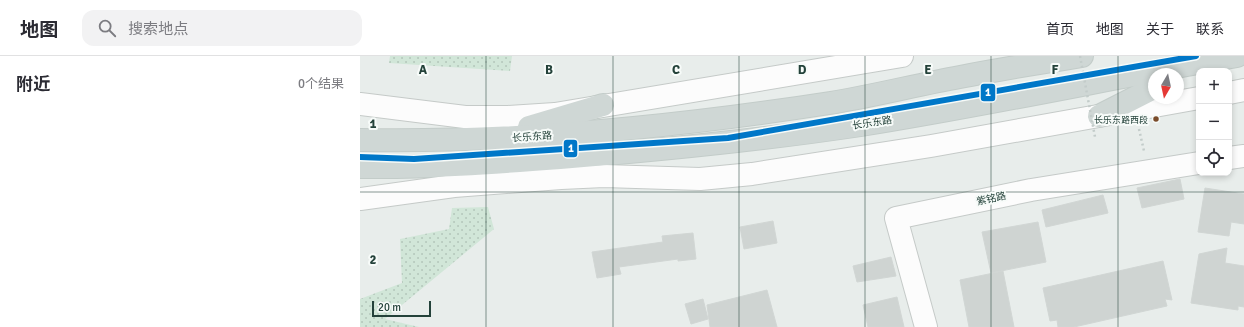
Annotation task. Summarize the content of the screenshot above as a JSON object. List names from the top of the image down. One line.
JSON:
{"streets":{"main road":["长乐东路"],"street":["紫铭路"]},"places":["长乐东路西段"],"lines":["transit line 1"],"scale_bar":"20 m","north":"bottom","page":{"header":"地图","search":"搜索地点","nav":["首页","地图","关于","联系"],"heading":["附近","0个结果"],"map_buttons":["+","−"],"scale":"20 m"},"grid":{"columns":["A","B","C","D","E","F"],"rows":["1","2"]}}
